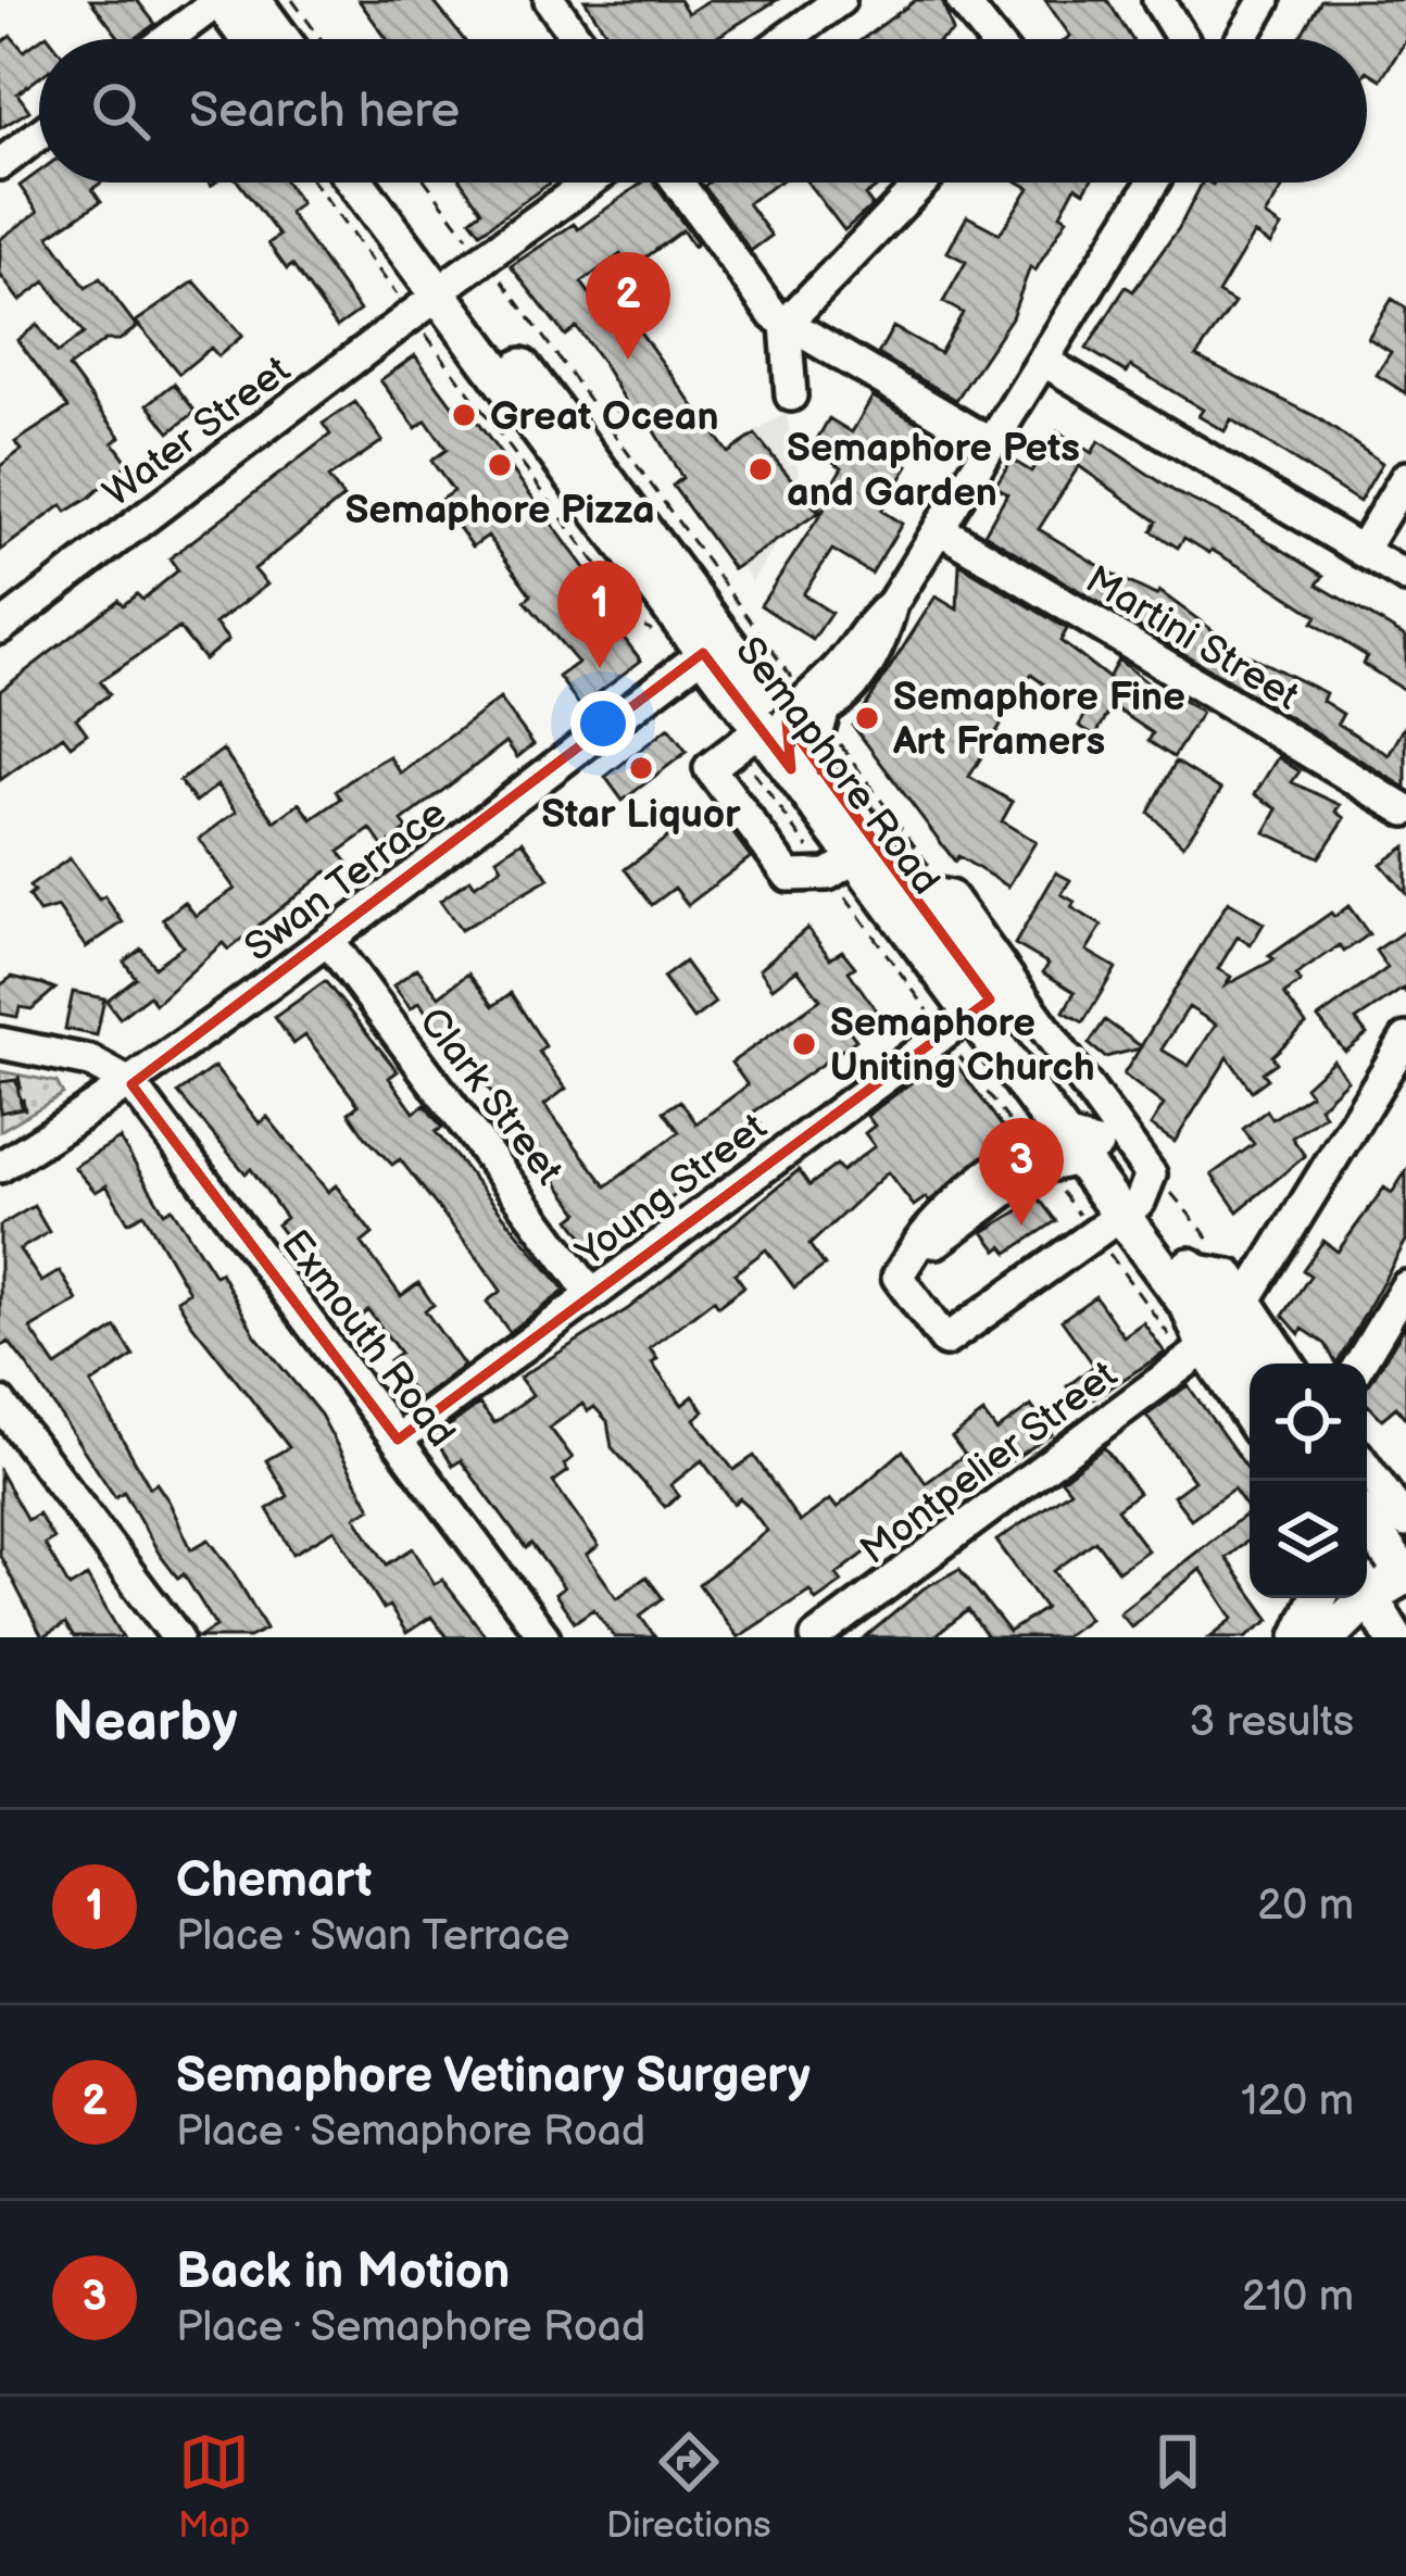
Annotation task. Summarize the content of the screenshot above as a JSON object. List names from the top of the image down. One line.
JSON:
{"streets":{"main road":["Semaphore Road"],"street":["Water Street","Martini Street","Swan Terrace","Clark Street","Young Street","Exmouth Road","Montpelier Street"]},"crossings":[["Water Street","Semaphore Road"],["Semaphore Road","Swan Terrace"],["Semaphore Road","Young Street"],["Semaphore Road","Montpelier Street"],["Swan Terrace","Clark Street"],["Swan Terrace","Exmouth Road"],["Clark Street","Young Street"],["Young Street","Exmouth Road"]],"places":["Great Ocean","Semaphore Pizza","Semaphore Pets and Garden","Semaphore Fine Art Framers","Star Liquor","Semaphore Uniting Church"],"page":{"search":"Search here","pins":["2","1","3"],"heading":["Nearby","3 results"],"list":[{"mark":"1","name":"Chemart","note":"Place · Swan Terrace","value":"20 m"},{"mark":"2","name":"Semaphore Vetinary Surgery","note":"Place · Semaphore Road","value":"120 m"},{"mark":"3","name":"Back in Motion","note":"Place · Semaphore Road","value":"210 m"}],"nav":["Map","Directions","Saved"]}}
